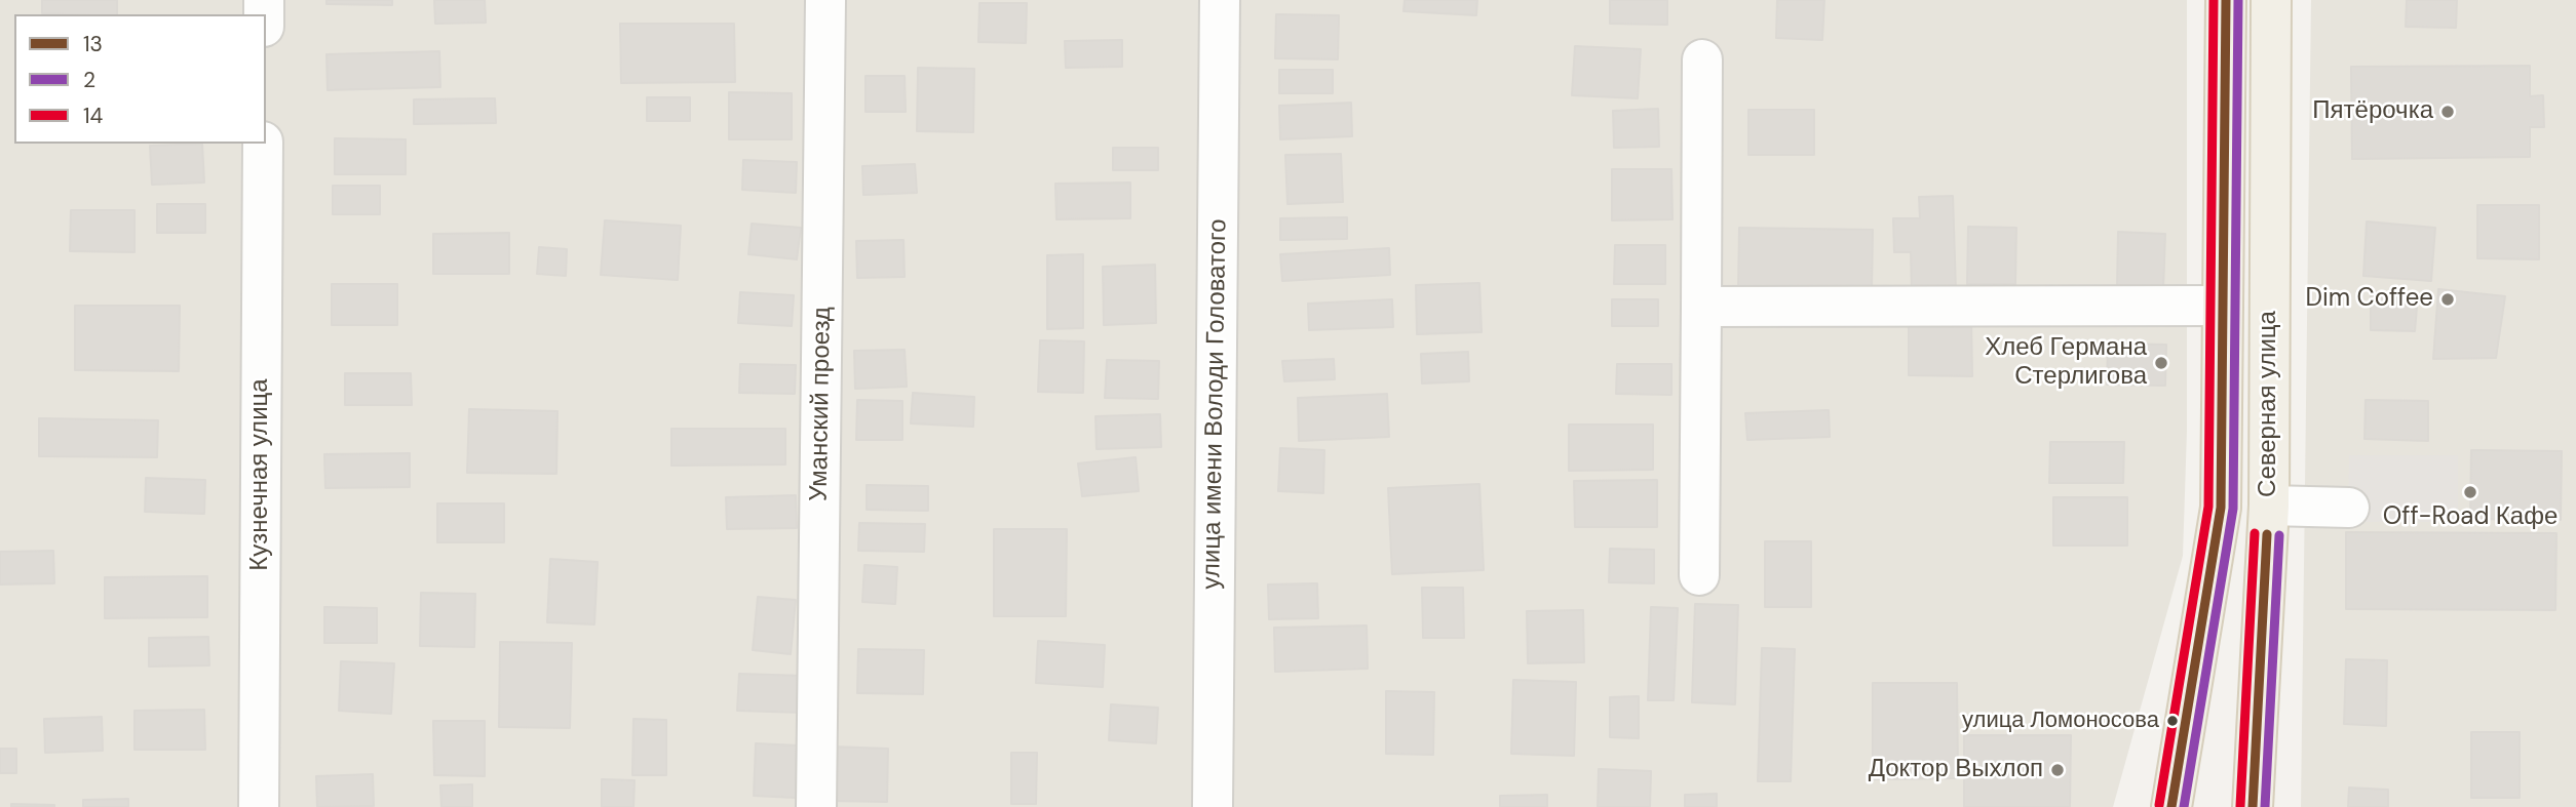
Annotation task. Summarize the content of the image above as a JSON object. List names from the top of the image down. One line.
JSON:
{"streets":{"main road":["Северная улица"],"street":["Уманский проезд","улица имени Володи Головатого","Кузнечная улица"]},"places":["Пятёрочка","Dim Coffee","Хлеб Германа Стерлигова","Off-Road Кафе","улица Ломоносова","Доктор Выхлоп"],"lines":["transit line 13","transit line 2","transit line 14"],"legend":["13","2","14"]}
